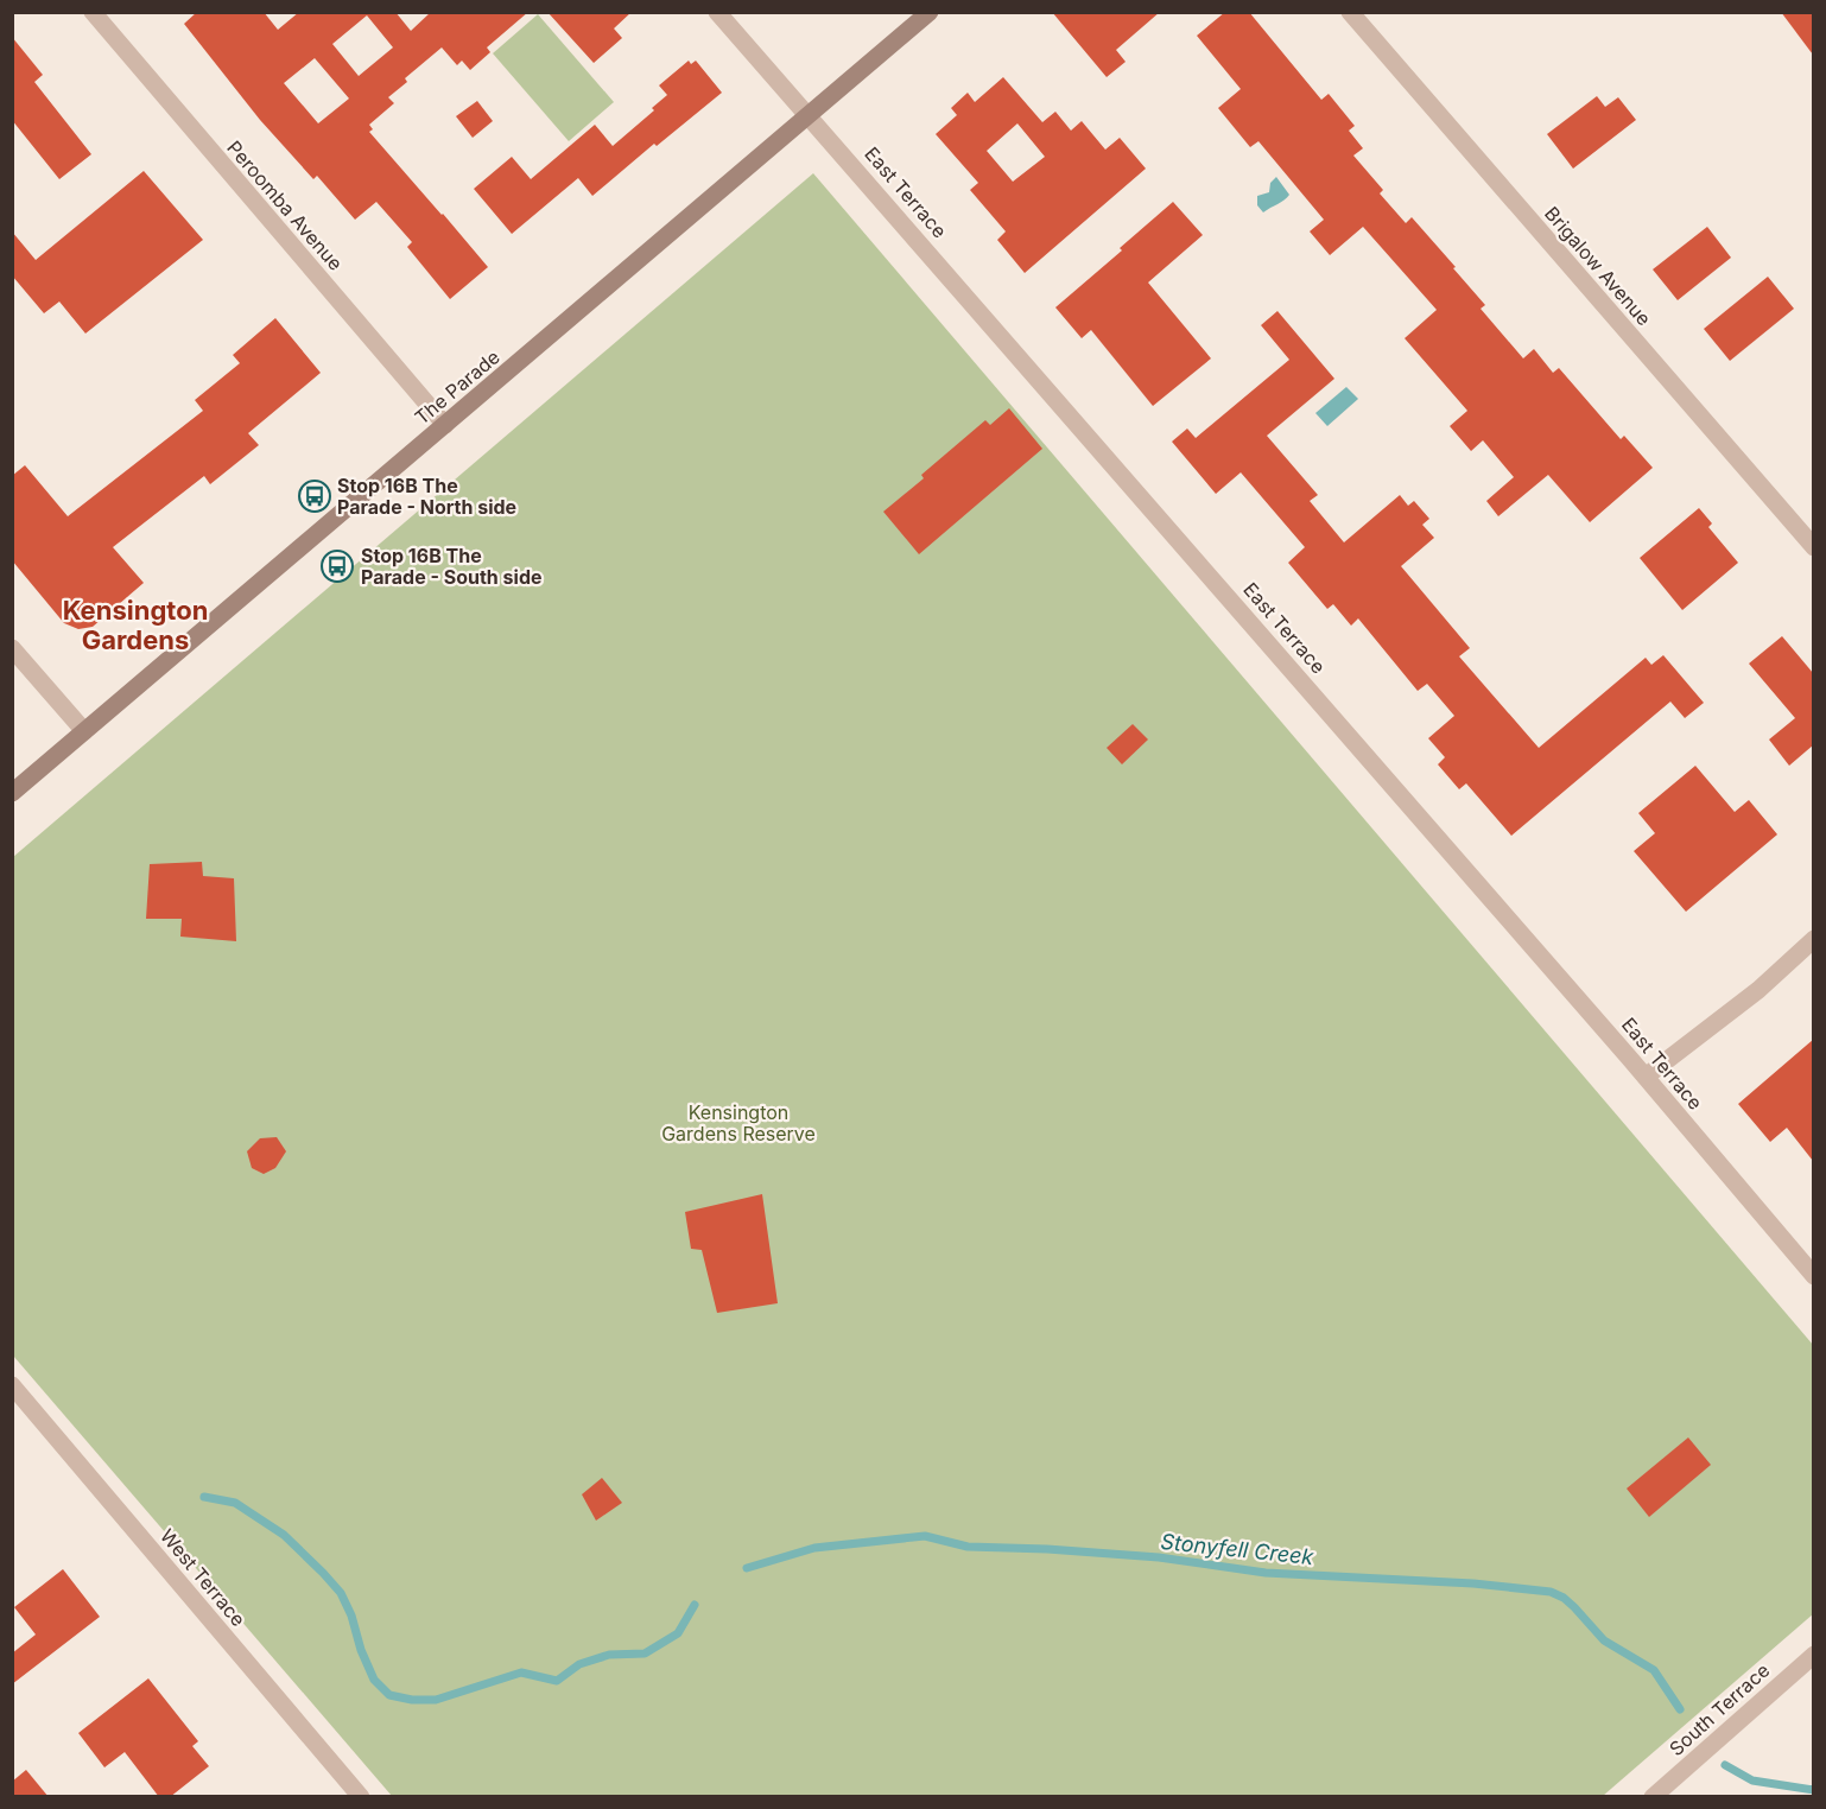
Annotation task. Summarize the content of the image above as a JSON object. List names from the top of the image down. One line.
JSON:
{"streets":{"main road":["The Parade"],"street":["East Terrace","Peroomba Avenue","Brigalow Avenue","West Terrace","South Terrace"]},"crossings":[["East Terrace","The Parade"],["Peroomba Avenue","The Parade"]],"districts":["Kensington Gardens"],"water":["Stonyfell Creek"],"parks":["Kensington Gardens Reserve"],"places":{"bus stop":["Stop 16B The Parade - North side","Stop 16B The Parade - South side"]}}
